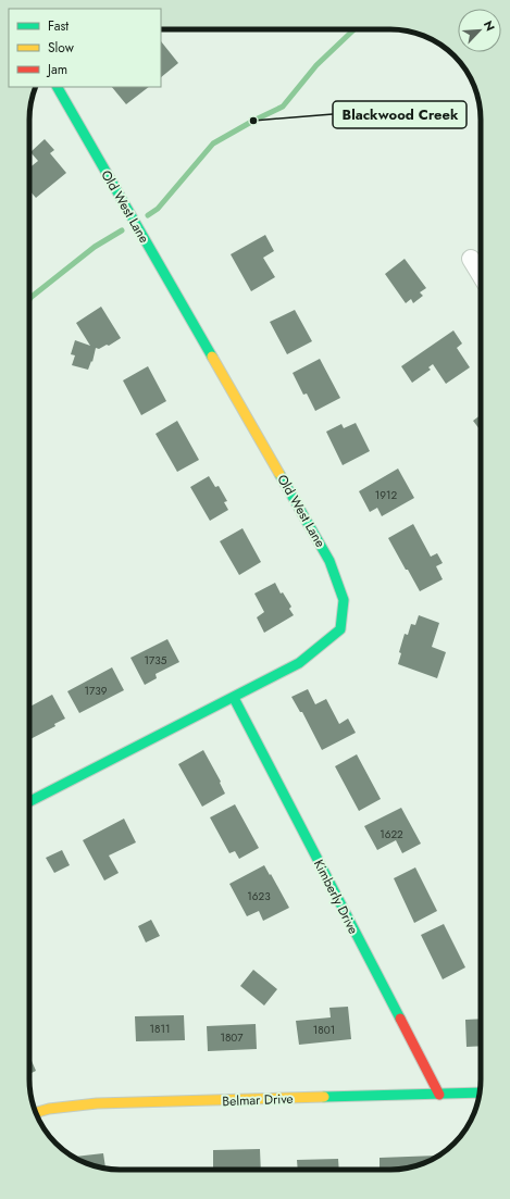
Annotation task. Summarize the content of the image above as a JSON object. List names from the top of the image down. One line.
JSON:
{"streets":{"street":["Old West Lane","Kimberly Drive","Belmar Drive"]},"crossings":[["Old West Lane","Kimberly Drive"],["Kimberly Drive","Belmar Drive"]],"places":["Blackwood Creek"],"house_numbers":["1912","1735","1739","1622","1623","1811","1801","1807"],"legend":["Fast","Slow","Jam"],"north":"top right"}
